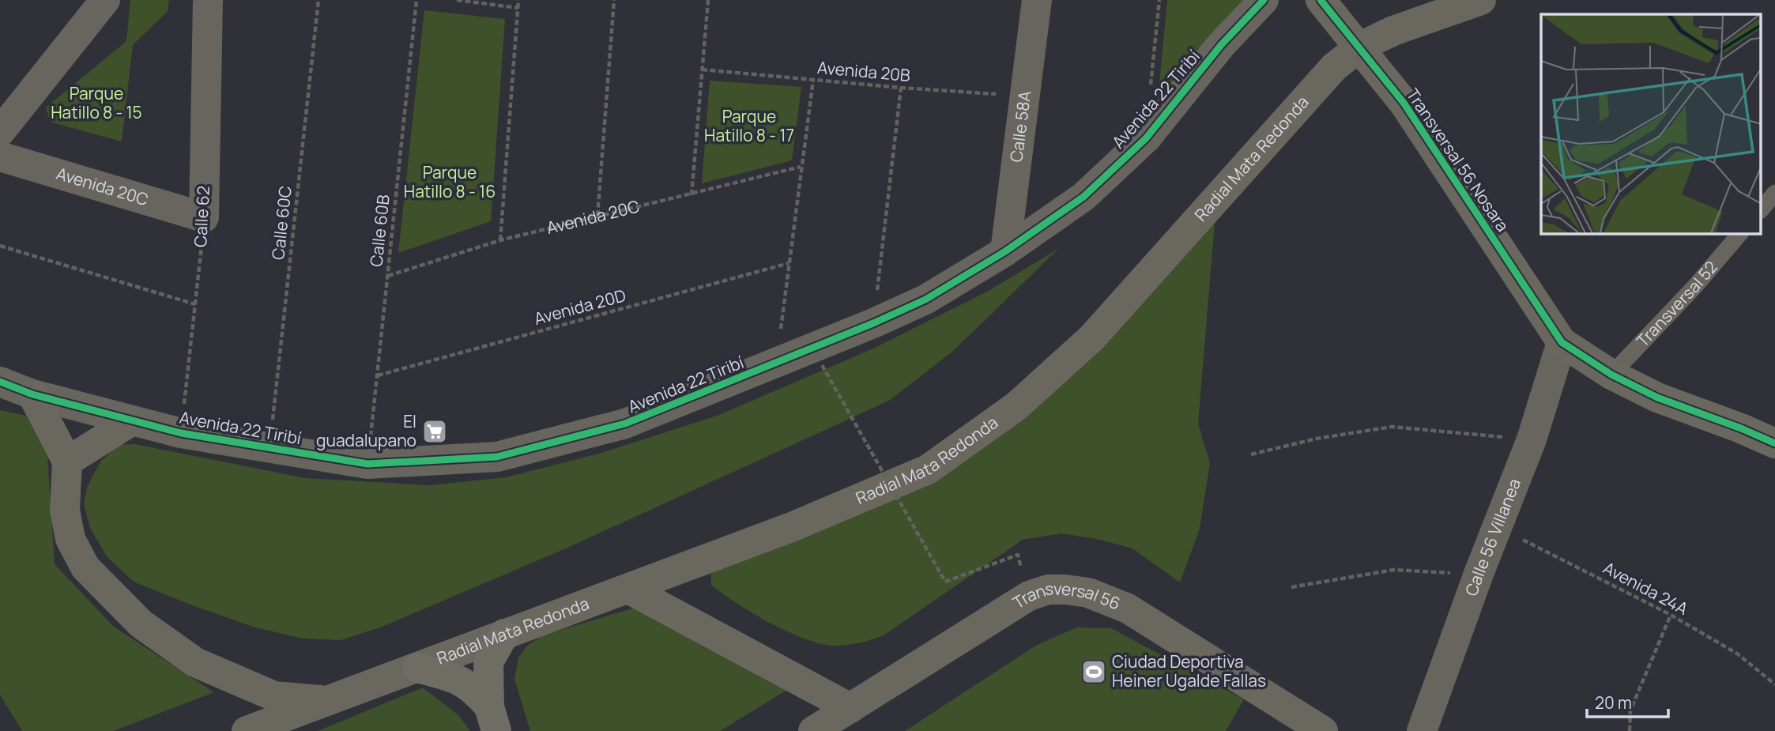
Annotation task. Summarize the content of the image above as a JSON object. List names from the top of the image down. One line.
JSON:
{"streets":{"main road":["Radial Mata Redonda","Transversal 56 Nosara","Transversal 56"],"street":["Avenida 22 Tiribí","Calle 58A","Avenida 20C","Calle 62","Calle 56 Villanea"],"lane":["Transversal 52"],"path":["Avenida 20B","Calle 60C","Calle 60B","Avenida 20D","Avenida 24A"]},"crossings":[["Avenida 20B","Calle 58A"],["Avenida 22 Tiribí","Calle 58A"],["Avenida 22 Tiribí","Calle 62"],["Avenida 22 Tiribí","Calle 60C"],["Avenida 22 Tiribí","Calle 60B"],["Transversal 56 Nosara","Calle 56 Villanea"],["Avenida 20C","Calle 62"],["Avenida 20C","Calle 60B"],["Calle 60B","Avenida 20D"],["Calle 56 Villanea","Avenida 24A"]],"parks":["Parque Hatillo 8 - 15","Parque Hatillo 8 - 17","Parque Hatillo 8 - 16"],"places":{"supermarket":["El guadalupano"],"sports":["Ciudad Deportiva Heiner Ugalde Fallas"]},"scale_bar":"20 m"}
